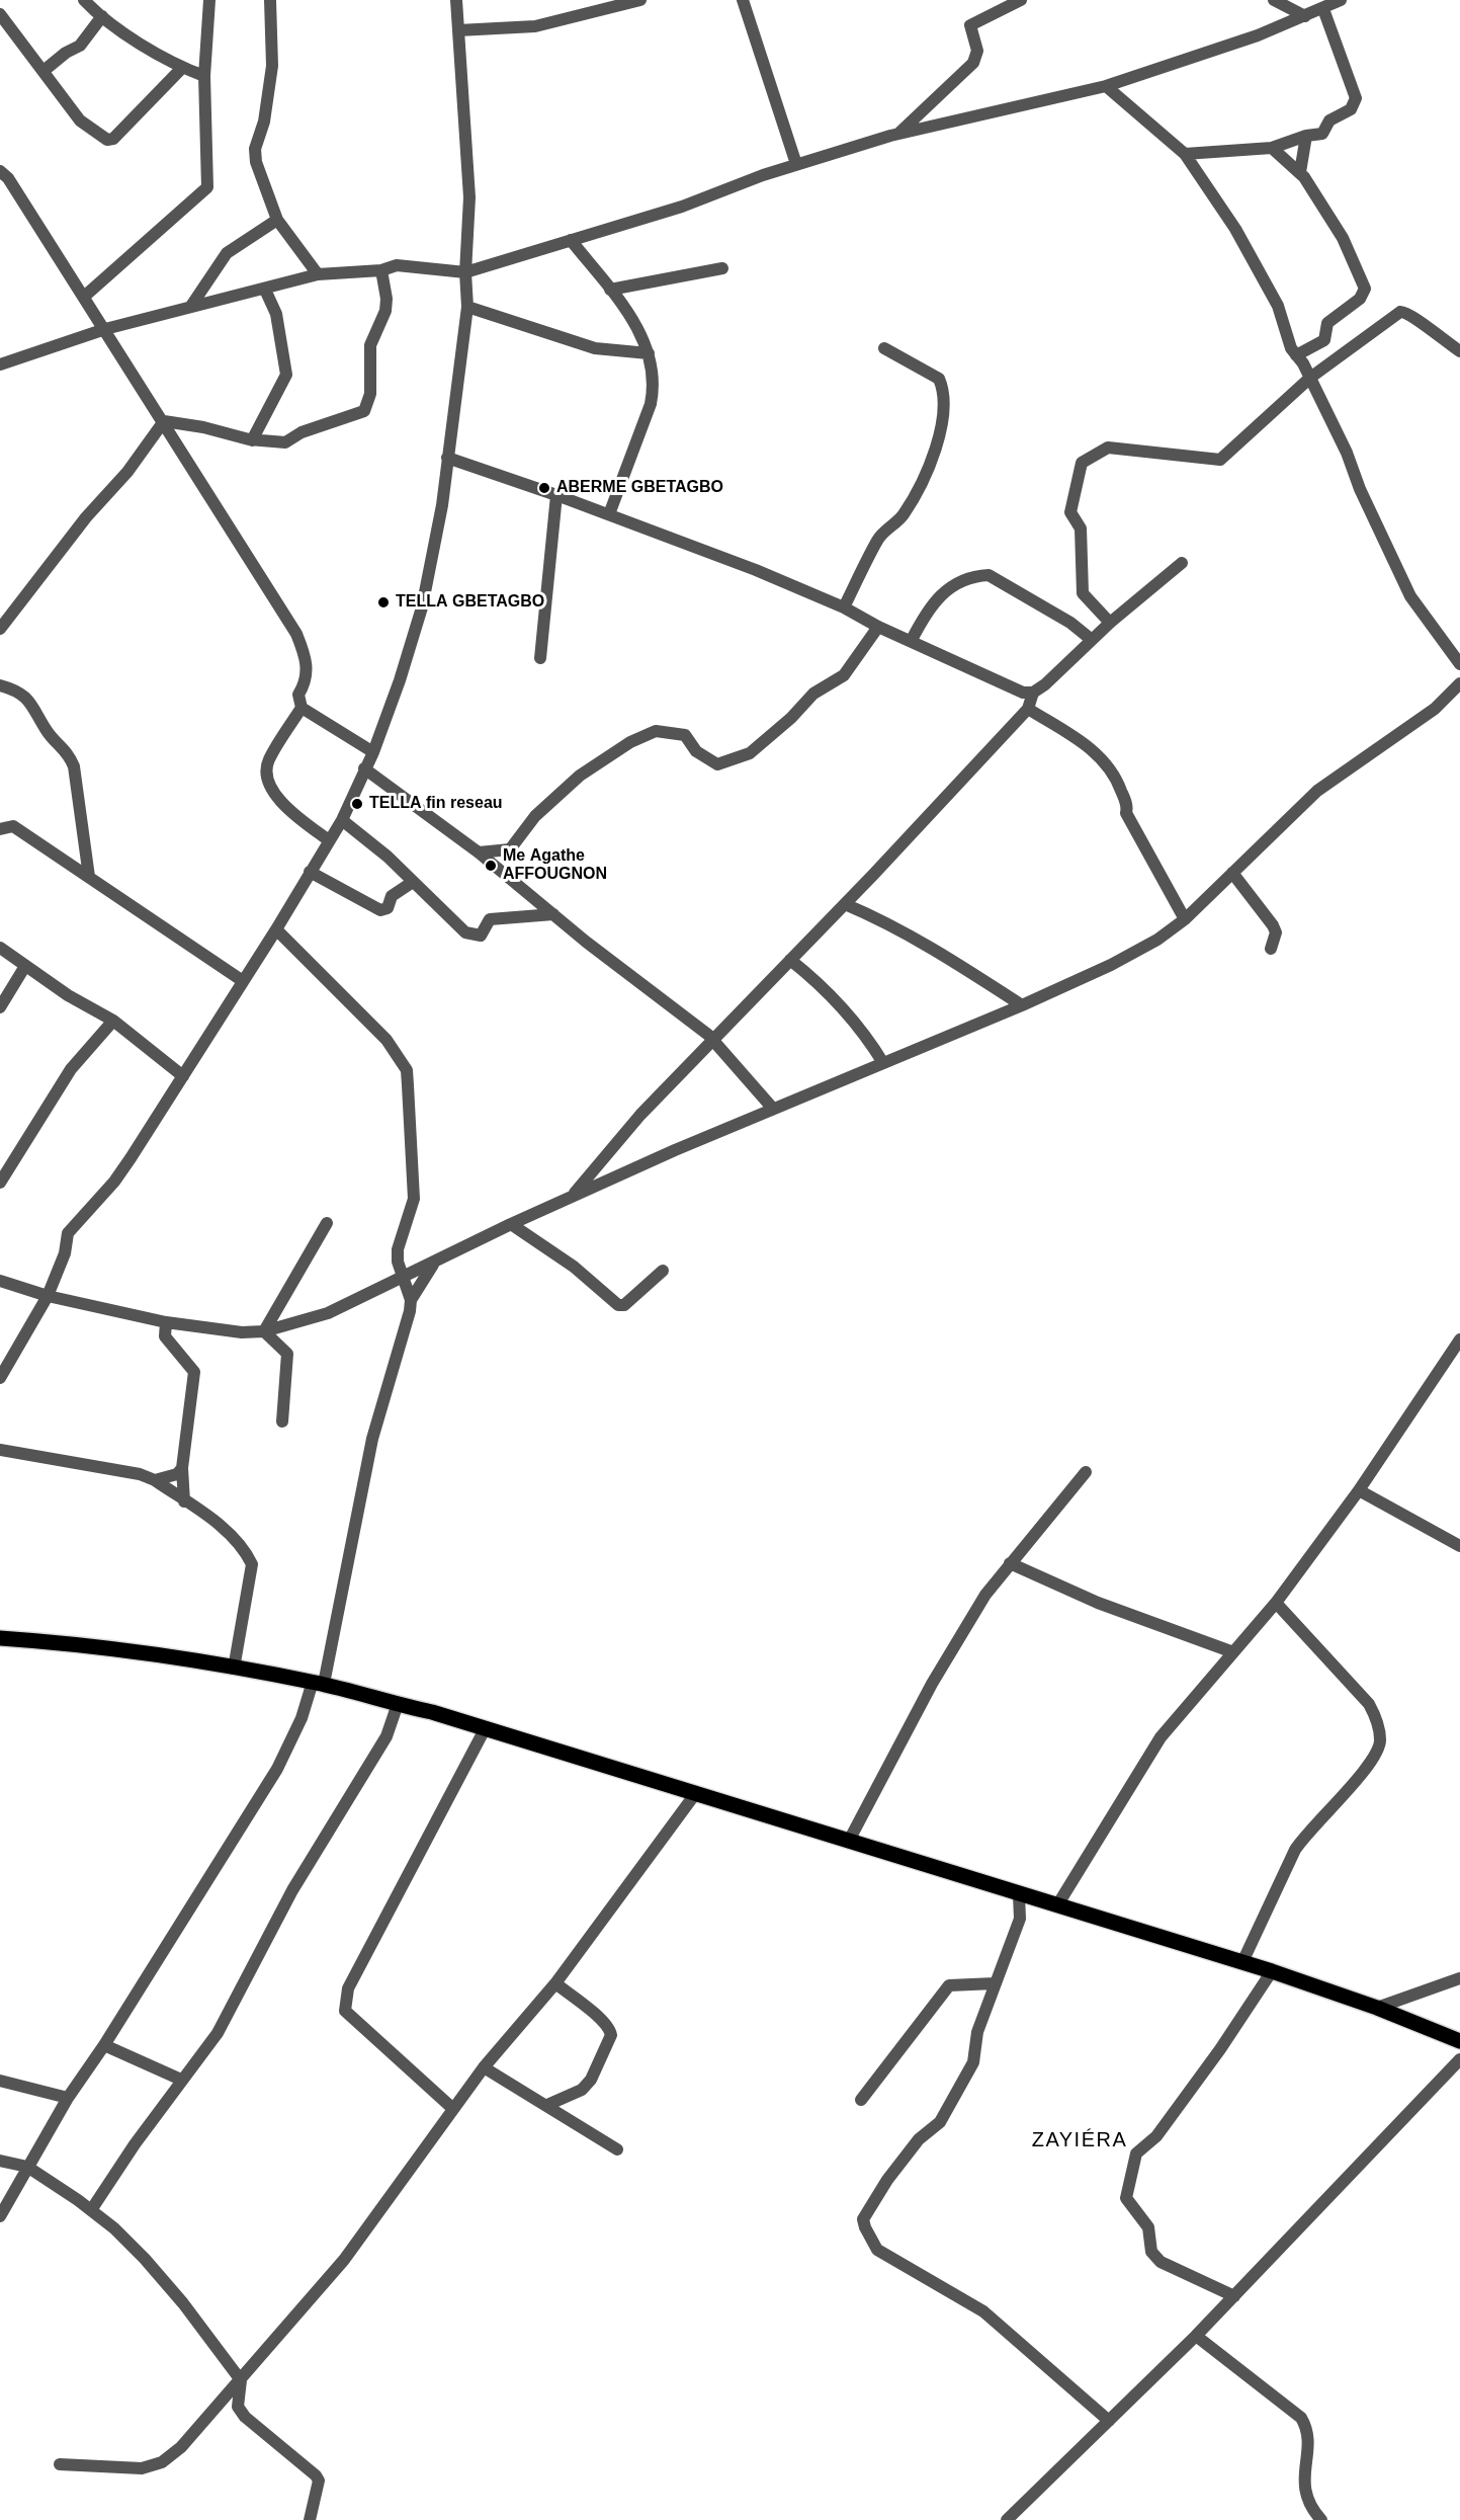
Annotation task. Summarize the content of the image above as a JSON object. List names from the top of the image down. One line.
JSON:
{"districts":["ZAYIÉRA"],"places":["ABERME GBETAGBO","TELLA GBETAGBO","TELLA fin reseau","Me Agathe AFFOUGNON"]}
